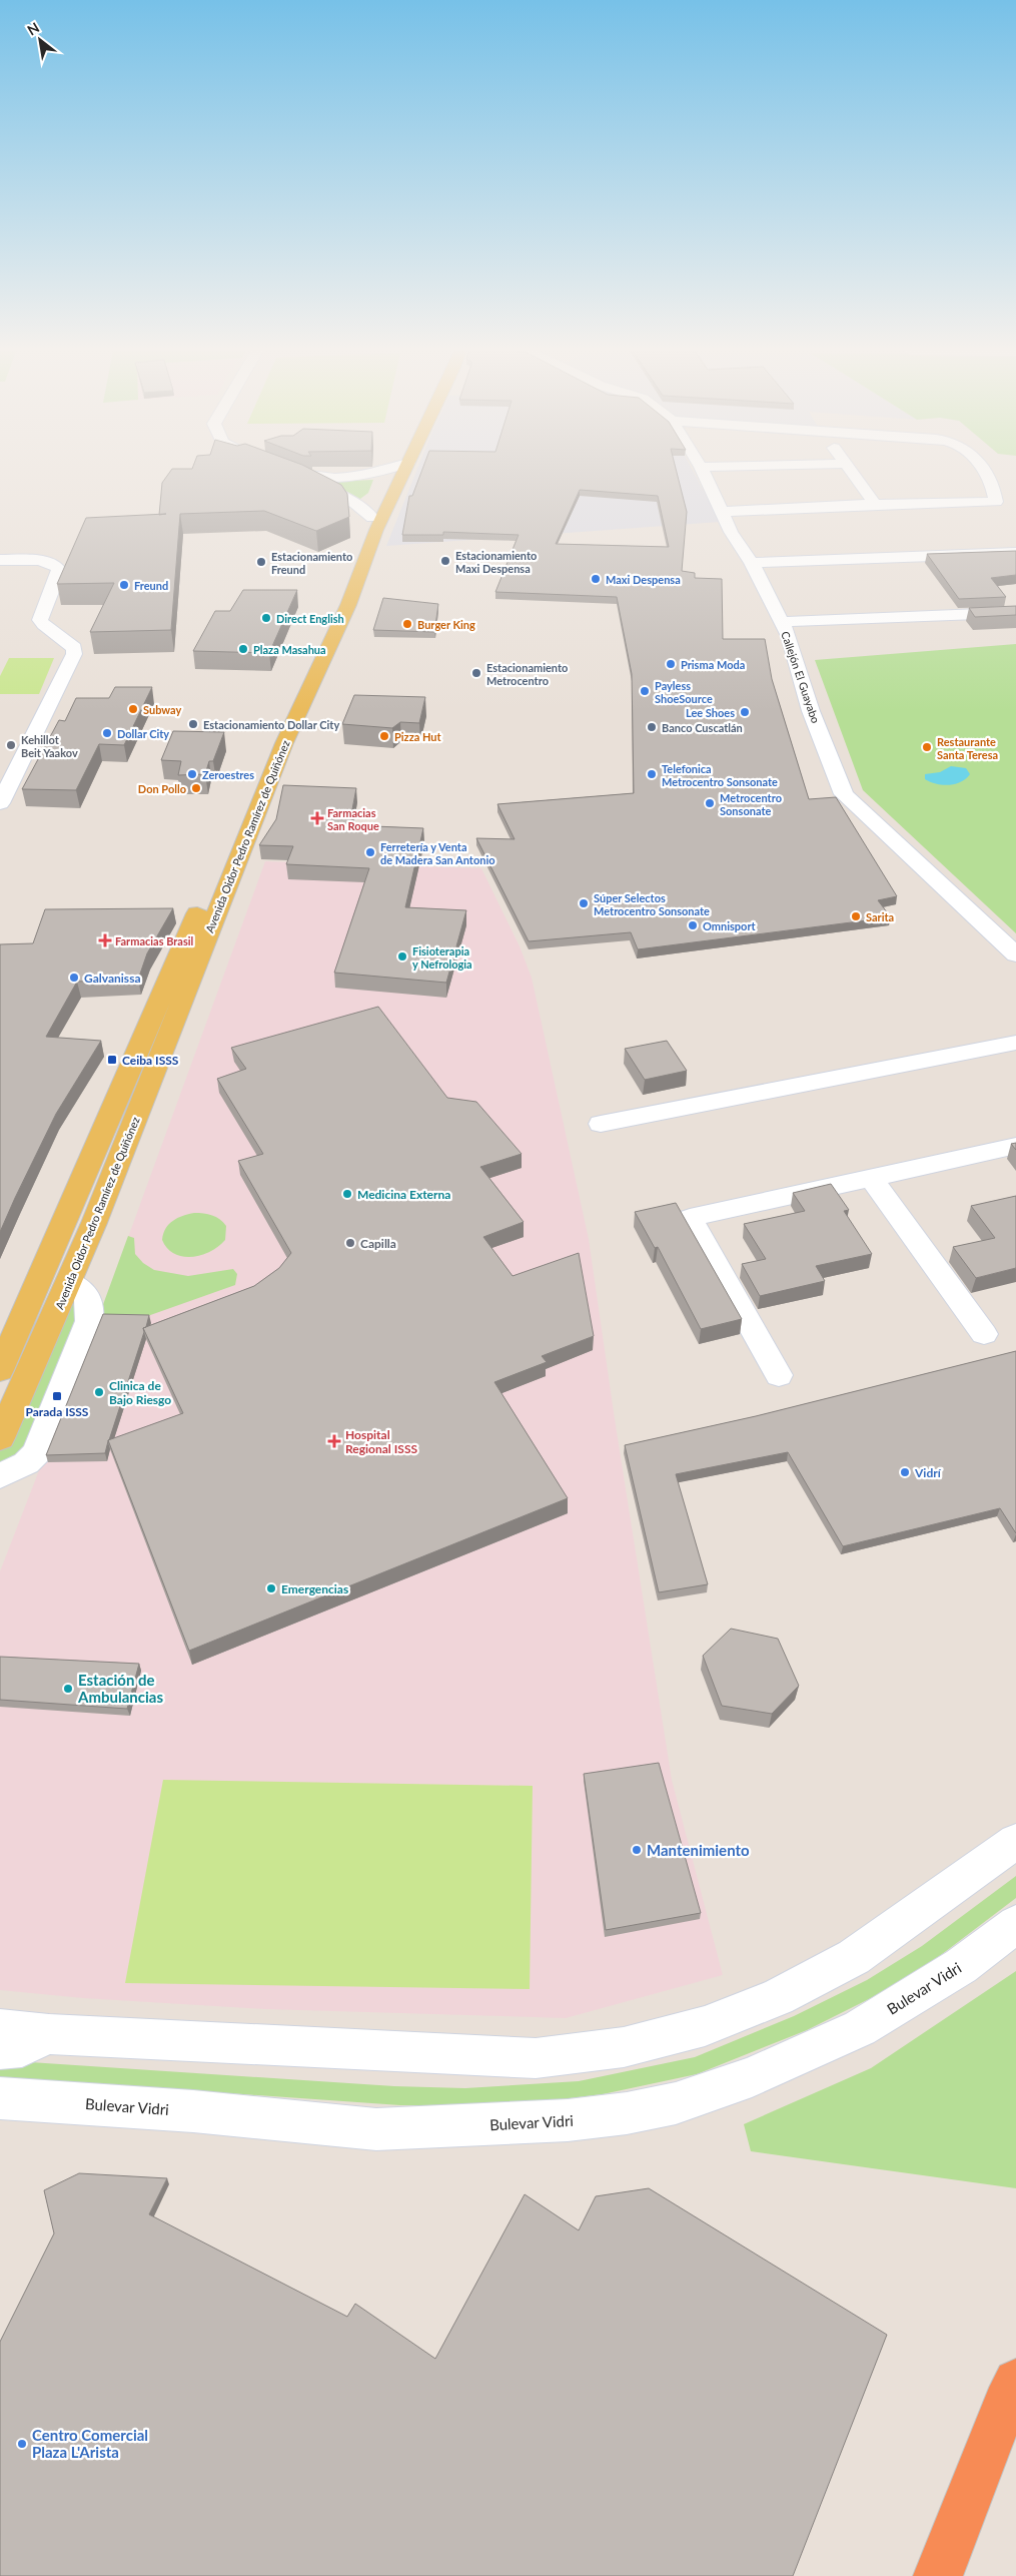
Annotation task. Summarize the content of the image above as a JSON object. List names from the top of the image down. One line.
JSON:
{"streets":{"main road":["Avenida Oidor Pedro Ramírez de Quiñónez"],"street":["Callejón El Guayabo","Bulevar Vidri"]},"places":{"other":["Estacionamiento Maxi Despensa","Estacionamiento Freund","Maxi Despensa","Freund","Direct English","Burger King","Plaza Masahua","Prisma Moda","Estacionamiento Metrocentro","Payless ShoeSource","Subway","Lee Shoes","Estacionamiento Dollar City","Banco Cuscatlán","Dollar City","Pizza Hut","Kehillot Beit Yaakov","Restaurante Santa Teresa","Zeroestres","Telefonica Metrocentro Sonsonate","Don Pollo","Metrocentro Sonsonate","Ferretería y Venta de Madera San Antonio","Súper Selectos Metrocentro Sonsonate","Sarita","Omnisport","Fisioterapia y Nefrologia","Galvanissa","Medicina Externa","Capilla","Clinica de Bajo Riesgo","Vidrí","Emergencias","Estación de Ambulancias","Mantenimiento","Centro Comercial Plaza L'Arista"],"health":["Farmacias San Roque","Farmacias Brasil","Hospital Regional ISSS"],"transit":["Ceiba ISSS","Parada ISSS"]},"north":"top left"}
